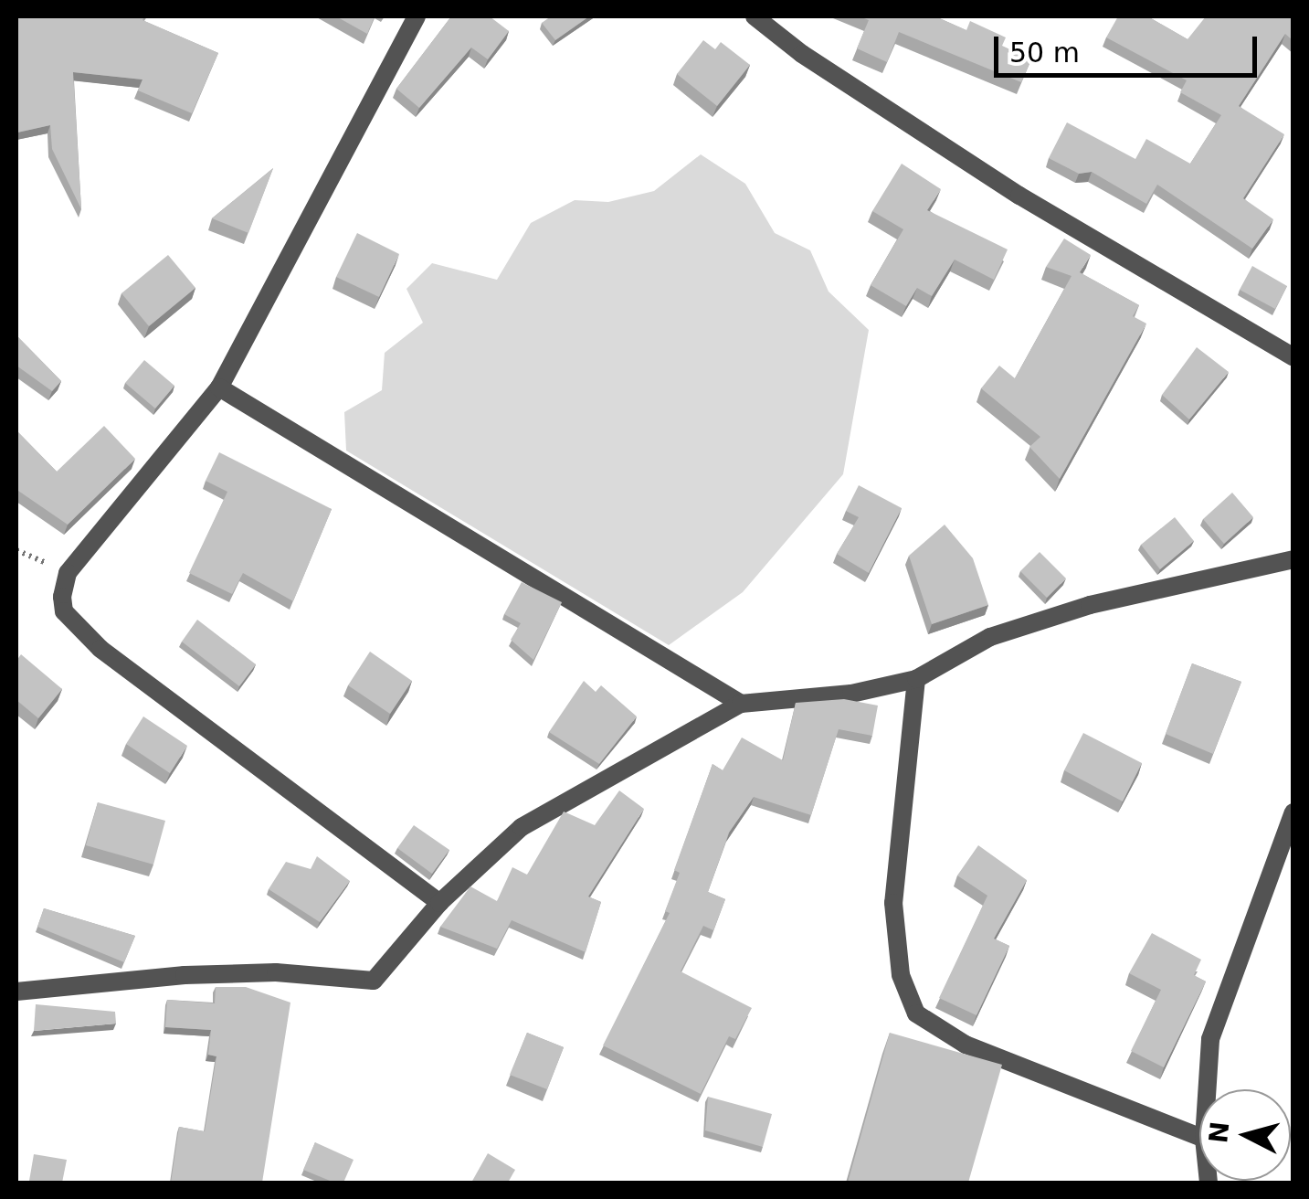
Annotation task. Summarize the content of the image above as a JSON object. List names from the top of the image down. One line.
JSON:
{"scale_bar":"50 m","north":"left"}
